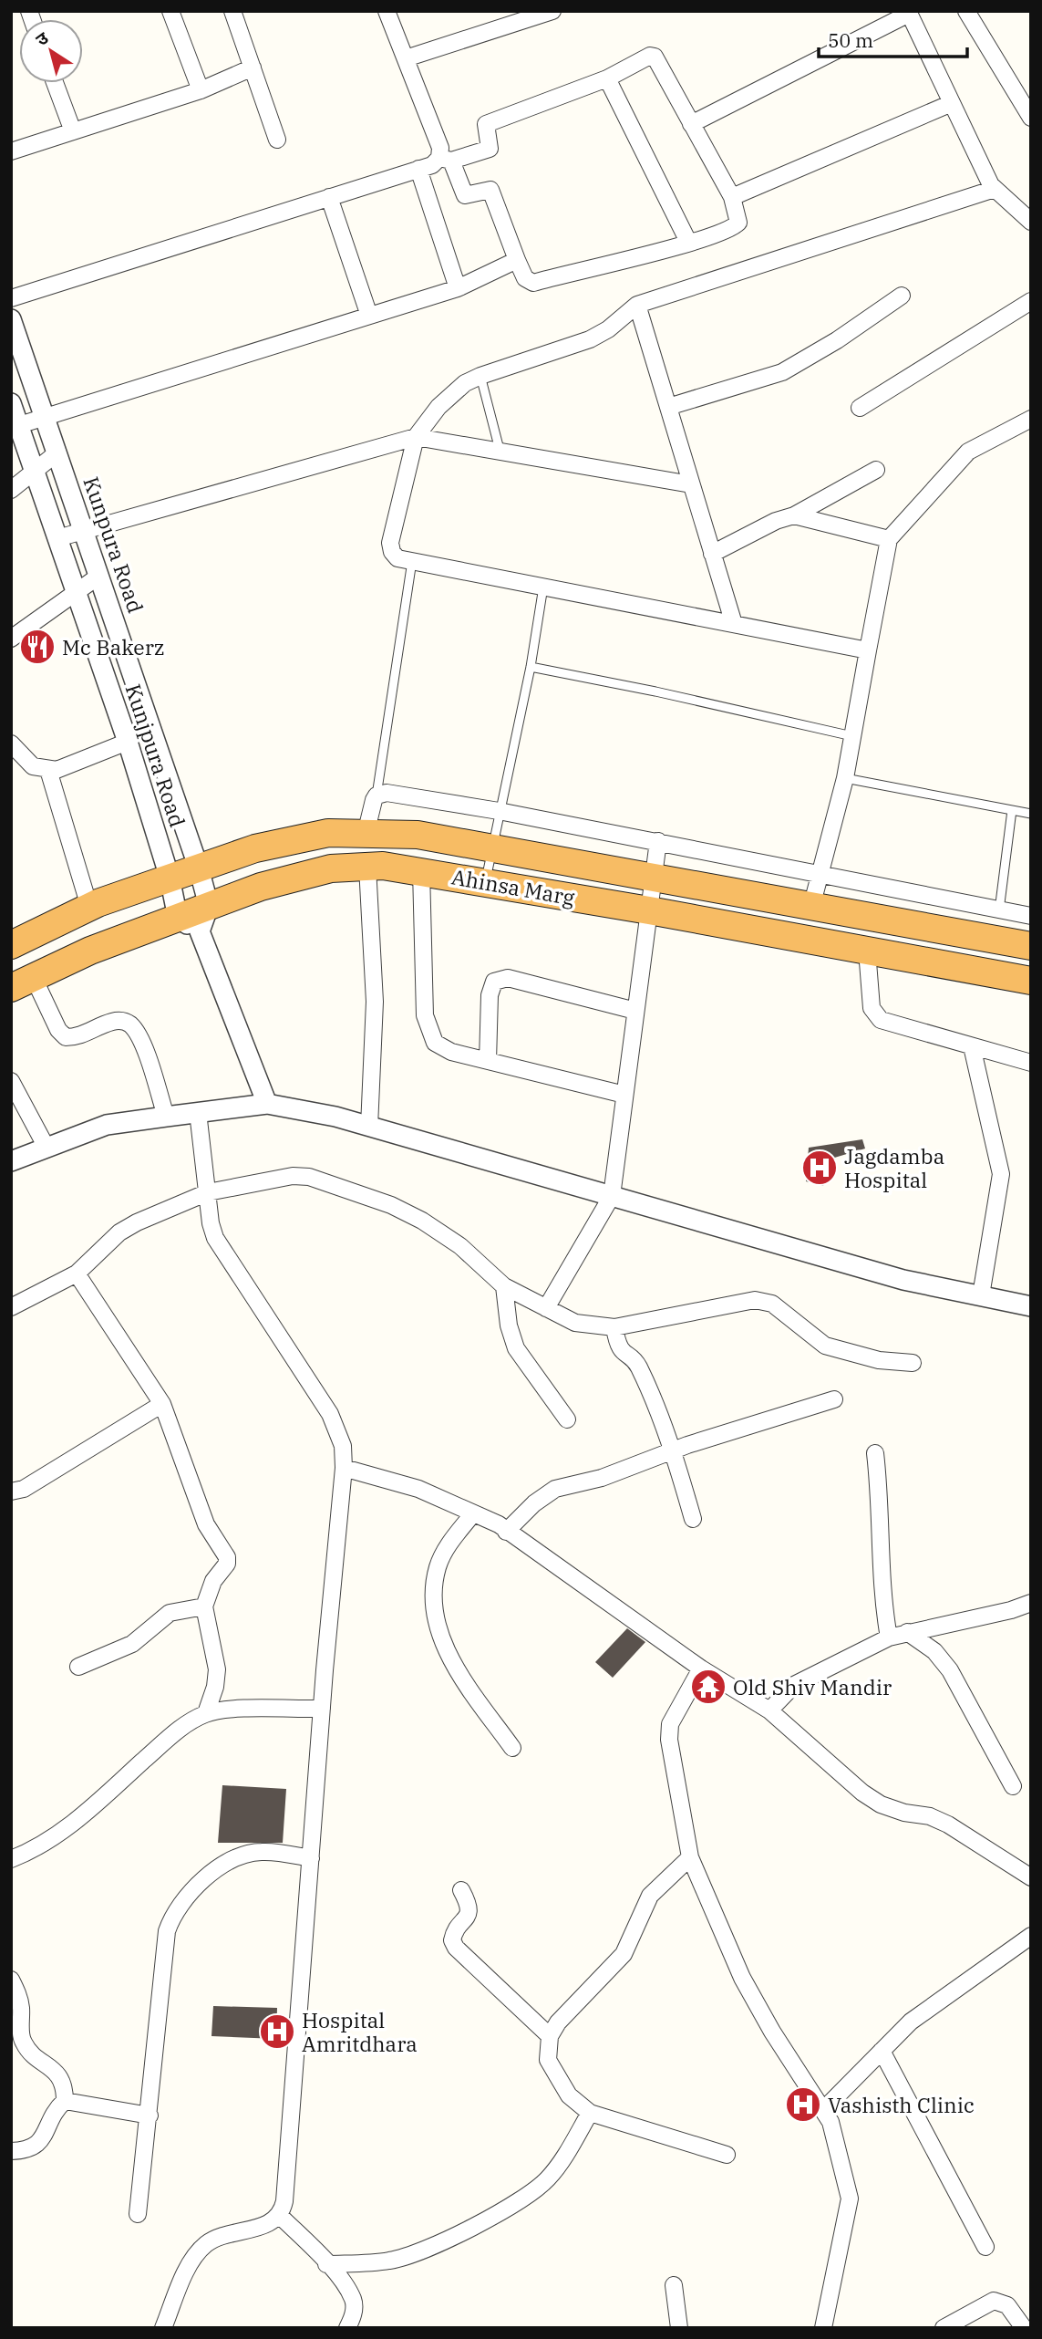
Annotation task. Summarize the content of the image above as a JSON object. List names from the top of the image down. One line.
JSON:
{"streets":{"highway":["Ahinsa Marg"],"street":["Kunpura Road","Kunjpura Road"]},"crossings":[["Kunpura Road","Ahinsa Marg"],["Kunjpura Road","Ahinsa Marg"]],"places":{"restaurant":["Mc Bakerz"],"hospital":["Jagdamba Hospital","Hospital Amritdhara","Vashisth Clinic"],"temple":["Old Shiv Mandir"]},"scale_bar":"50 m","north":"top left"}
